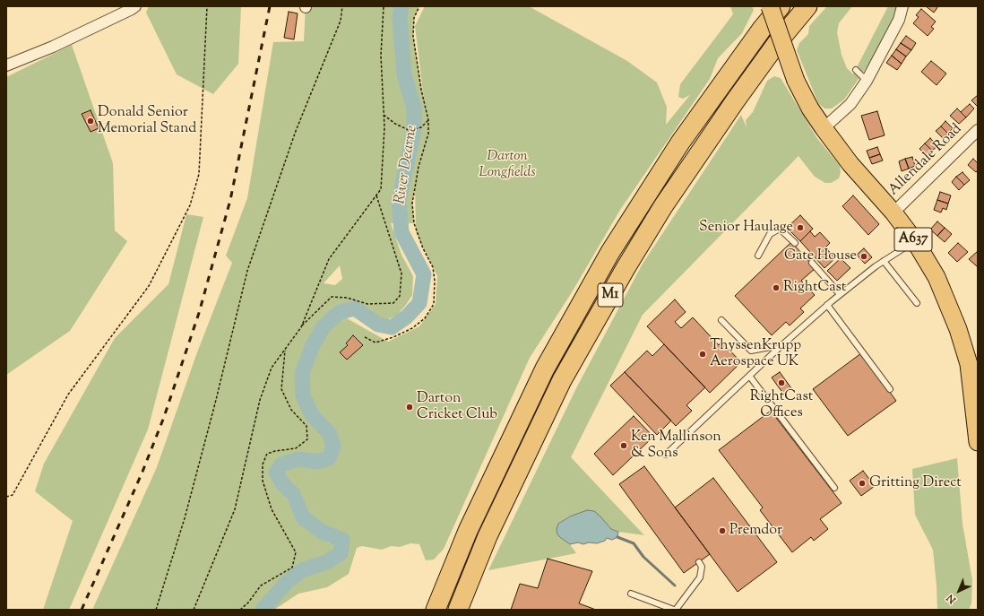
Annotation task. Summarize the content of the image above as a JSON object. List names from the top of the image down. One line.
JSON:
{"streets":{"highway":["A637","M1"],"street":["Allendale Road"]},"crossings":[["Allendale Road","A637"]],"water":["River Dearne"],"parks":["Darton Longfields"],"places":["Donald Senior Memorial Stand","Senior Haulage","Gate House","RightCast","ThyssenKrupp Aerospace UK","RightCast Offices","Darton Cricket Club","Ken Mallinson & Sons","Gritting Direct","Premdor"],"north":"bottom left"}
